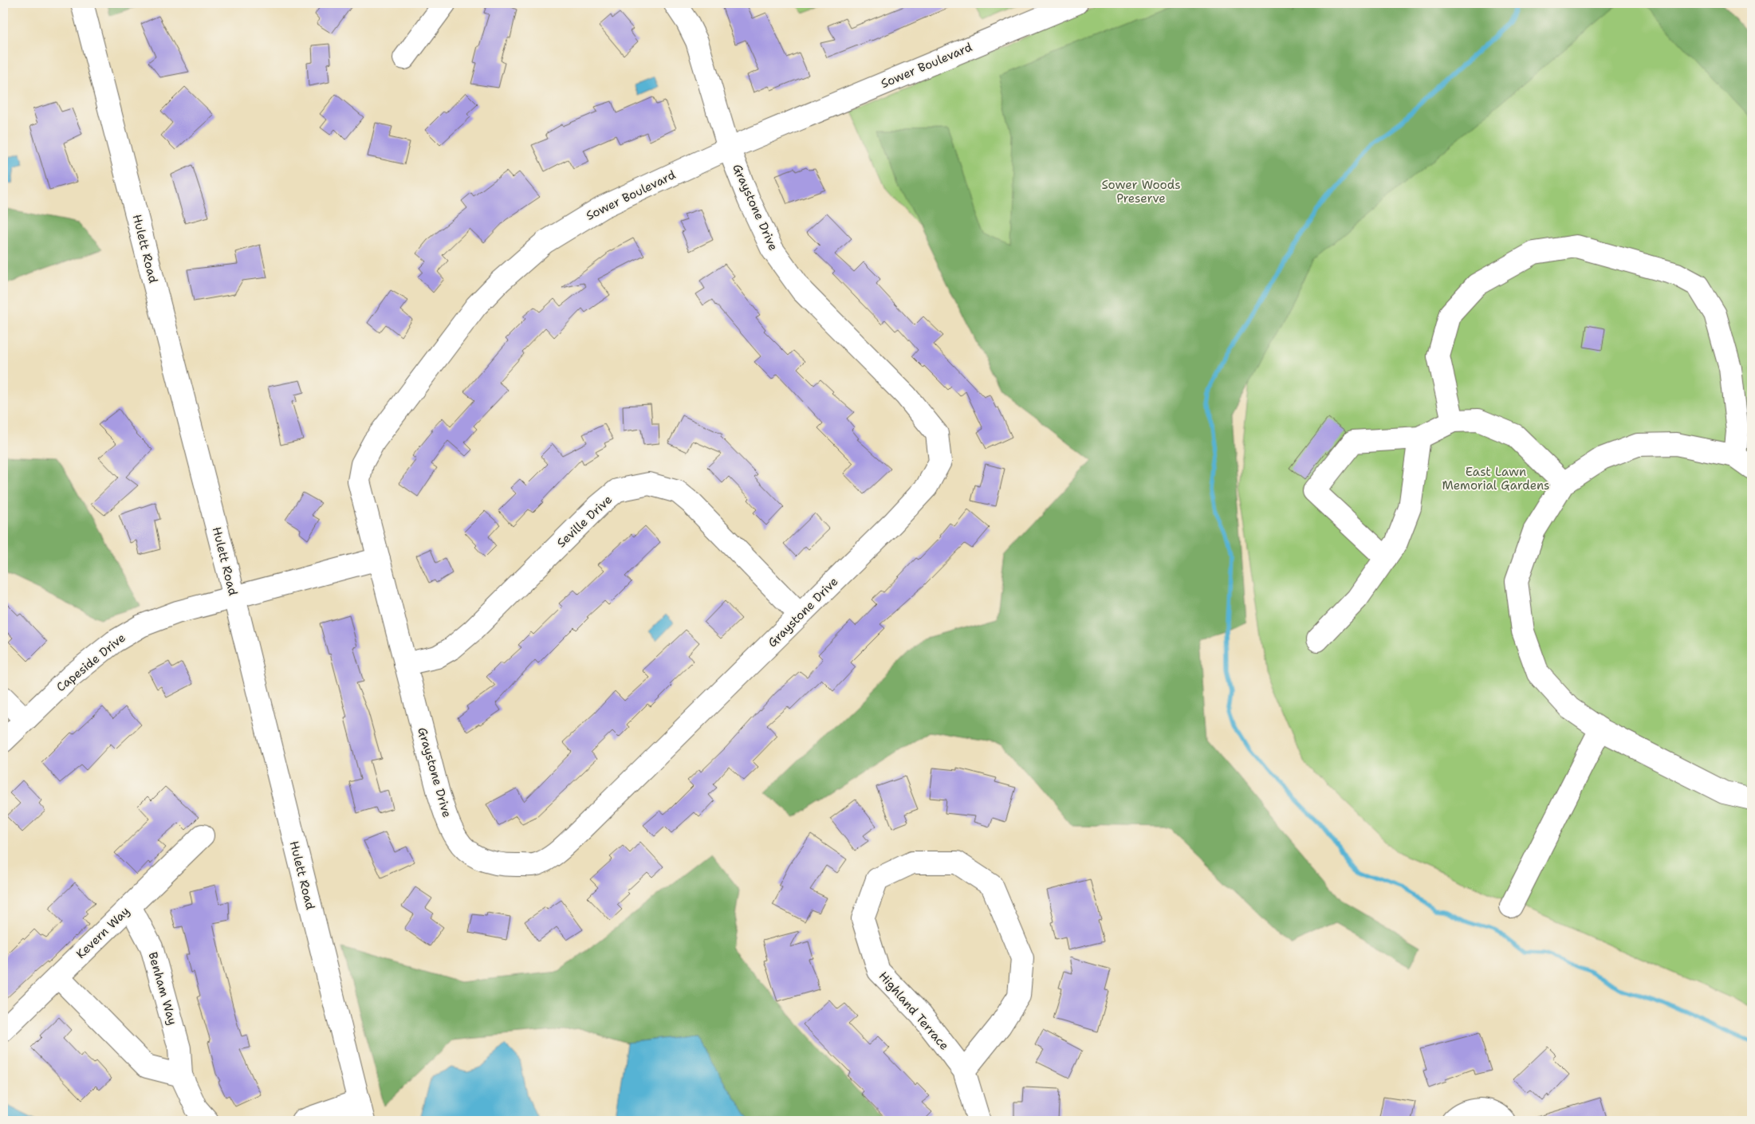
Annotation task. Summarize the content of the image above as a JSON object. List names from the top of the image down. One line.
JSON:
{"streets":{"street":["Sower Boulevard","Graystone Drive","Hulett Road","Seville Drive","Capeside Drive","Kevern Way","Benham Way","Highland Terrace"]},"crossings":[["Sower Boulevard","Graystone Drive"],["Sower Boulevard","Capeside Drive"],["Graystone Drive","Seville Drive"],["Graystone Drive","Capeside Drive"],["Hulett Road","Capeside Drive"],["Kevern Way","Benham Way"]],"parks":["Sower Woods Preserve","East Lawn Memorial Gardens"]}
